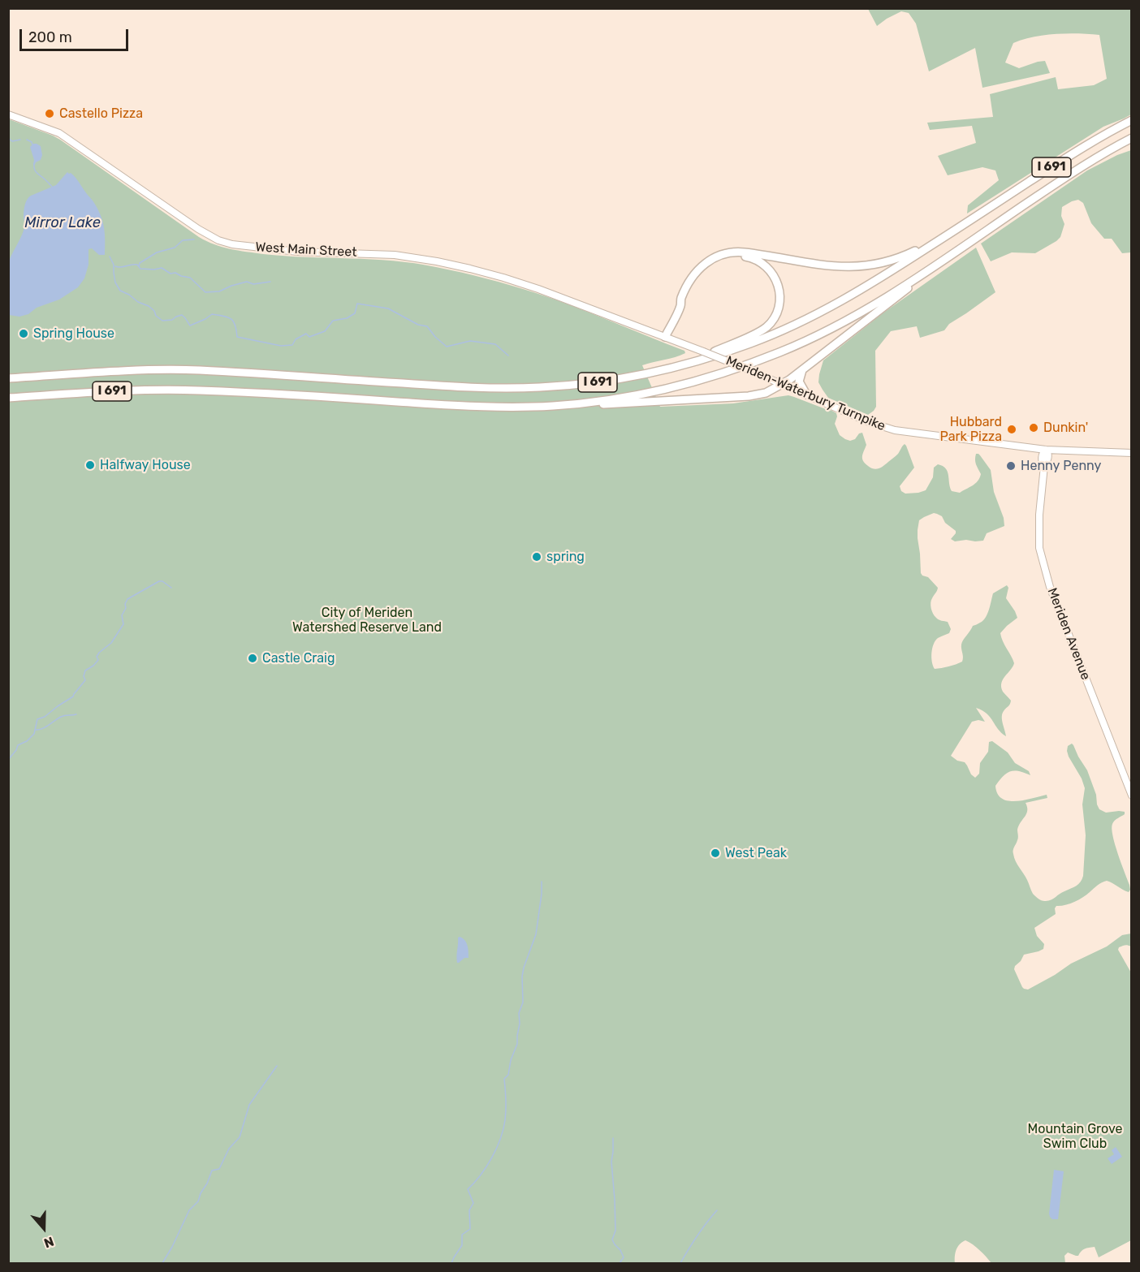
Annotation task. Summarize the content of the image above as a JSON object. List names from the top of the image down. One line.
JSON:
{"streets":{"highway":["I 691"],"main road":["West Main Street","Meriden-Waterbury Turnpike","Meriden Avenue"]},"crossings":[["West Main Street","Meriden-Waterbury Turnpike"],["Meriden-Waterbury Turnpike","Meriden Avenue"]],"water":["Mirror Lake"],"parks":["City of Meriden Watershed Reserve Land","Mountain Grove Swim Club"],"places":["Castello Pizza","Spring House","Dunkin'","Hubbard Park Pizza","Halfway House","Henny Penny","spring","Castle Craig","West Peak"],"scale_bar":"200 m","north":"bottom"}
